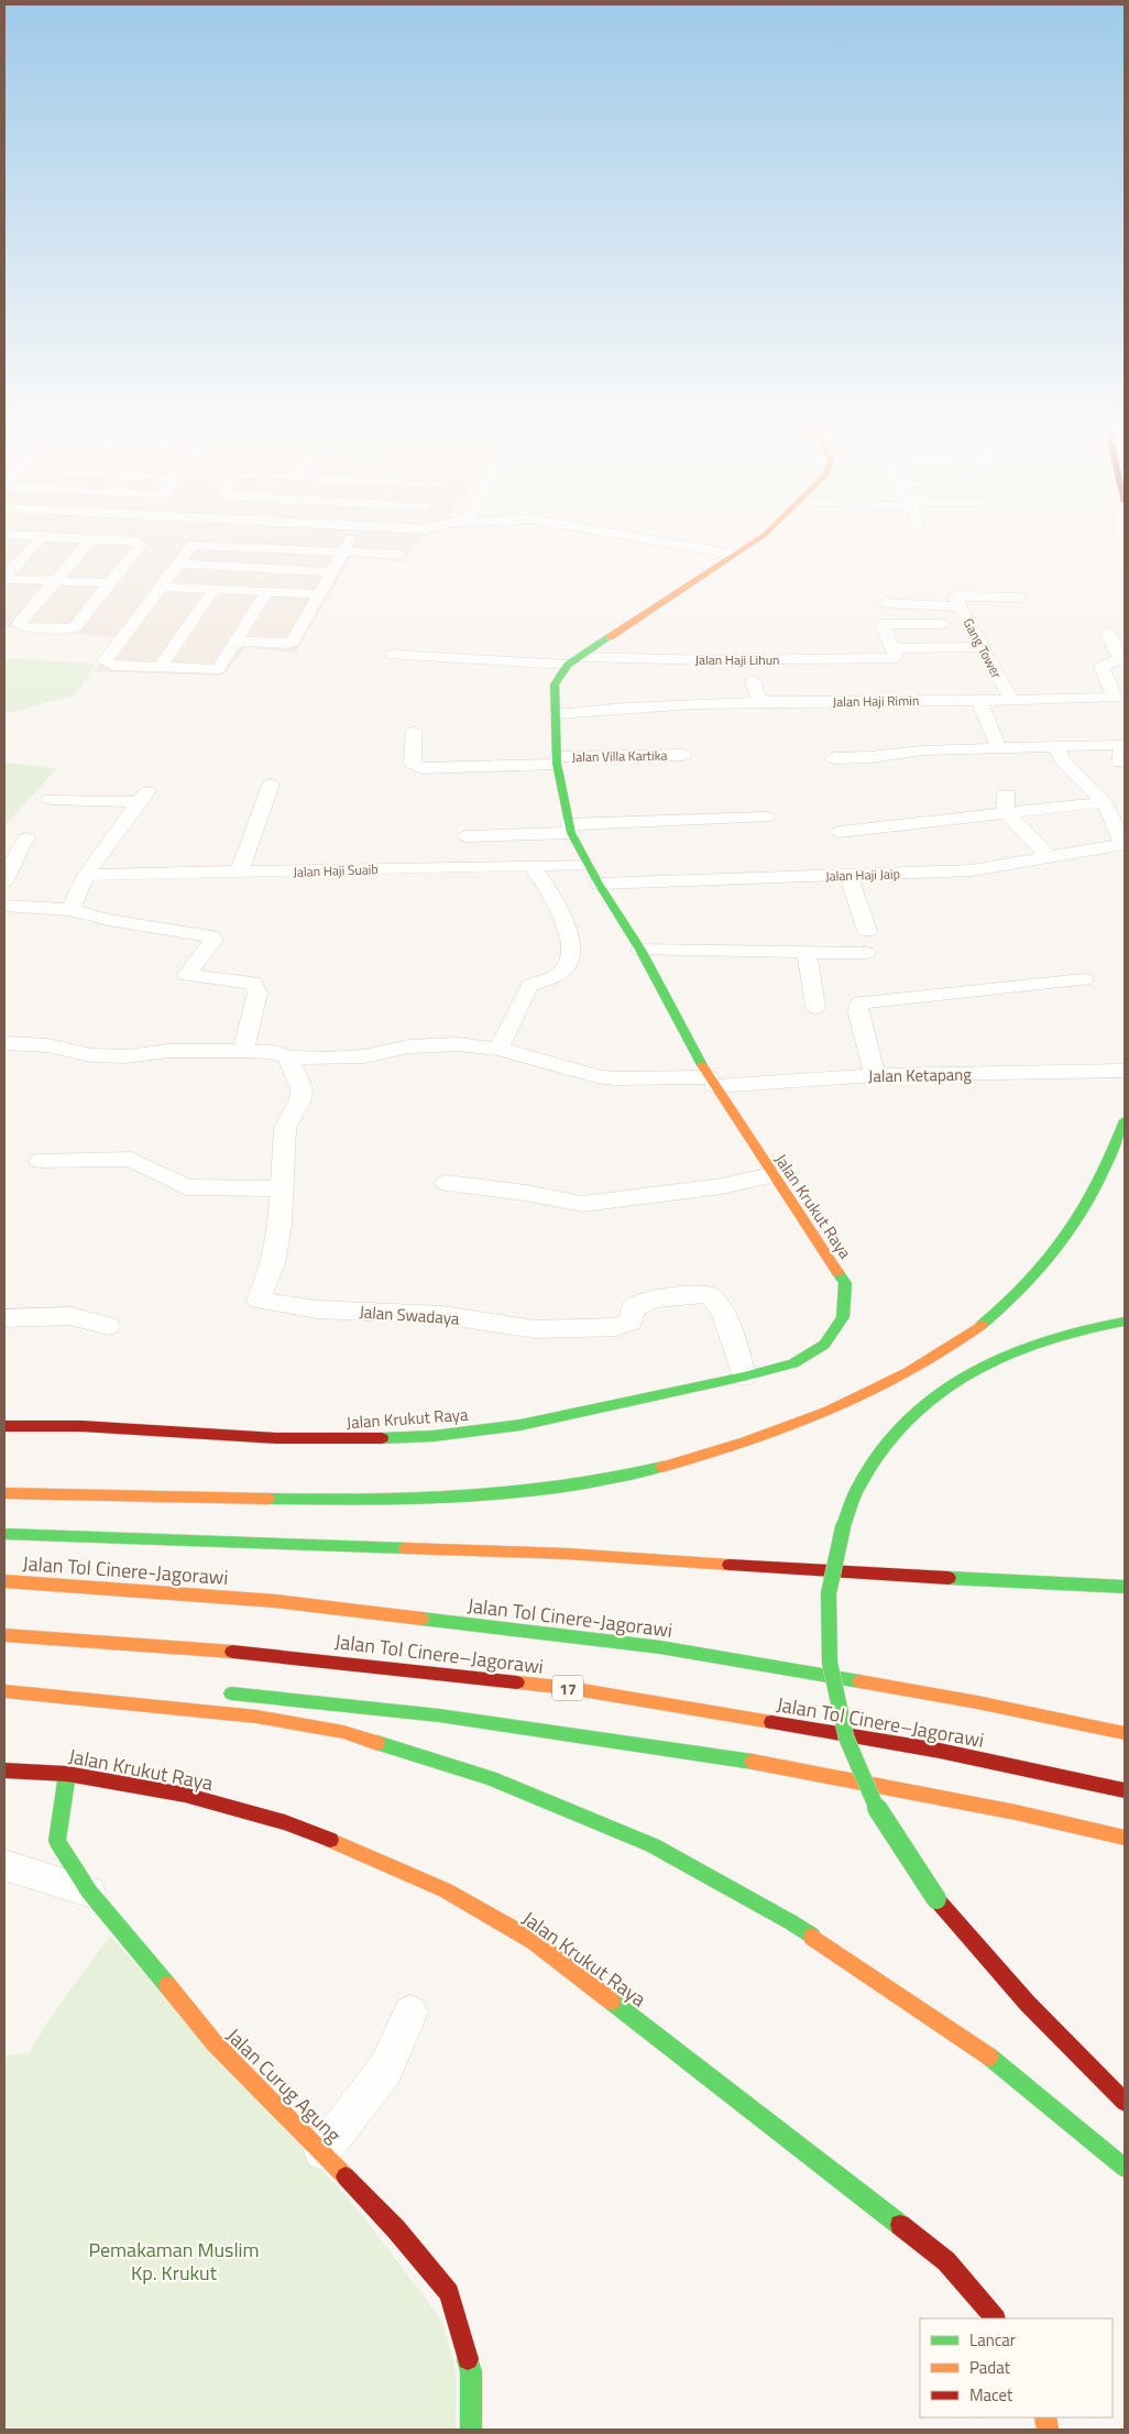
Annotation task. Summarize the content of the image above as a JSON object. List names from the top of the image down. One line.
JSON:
{"streets":{"main road":["Jalan Krukut Raya","Jalan Tol Cinere-Jagorawi","Jalan Tol Cinere–Jagorawi","17","Jalan Curug Agung"],"street":["Gang Tower","Jalan Haji Lihun","Jalan Haji Rimin","Jalan Villa Kartika","Jalan Haji Suaib","Jalan Haji Jaip","Jalan Ketapang","Jalan Swadaya"]},"crossings":[["Gang Tower","Jalan Haji Lihun"],["Gang Tower","Jalan Haji Rimin"],["Jalan Haji Lihun","Jalan Krukut Raya"],["Jalan Haji Rimin","Jalan Krukut Raya"],["Jalan Villa Kartika","Jalan Krukut Raya"],["Jalan Haji Suaib","Jalan Krukut Raya"],["Jalan Haji Jaip","Jalan Krukut Raya"],["Jalan Ketapang","Jalan Krukut Raya"],["Jalan Ketapang","Jalan Swadaya"],["Jalan Krukut Raya","Jalan Swadaya"],["Jalan Krukut Raya","Jalan Curug Agung"]],"parks":["Pemakaman Muslim Kp. Krukut"],"legend":["Lancar","Padat","Macet"]}
